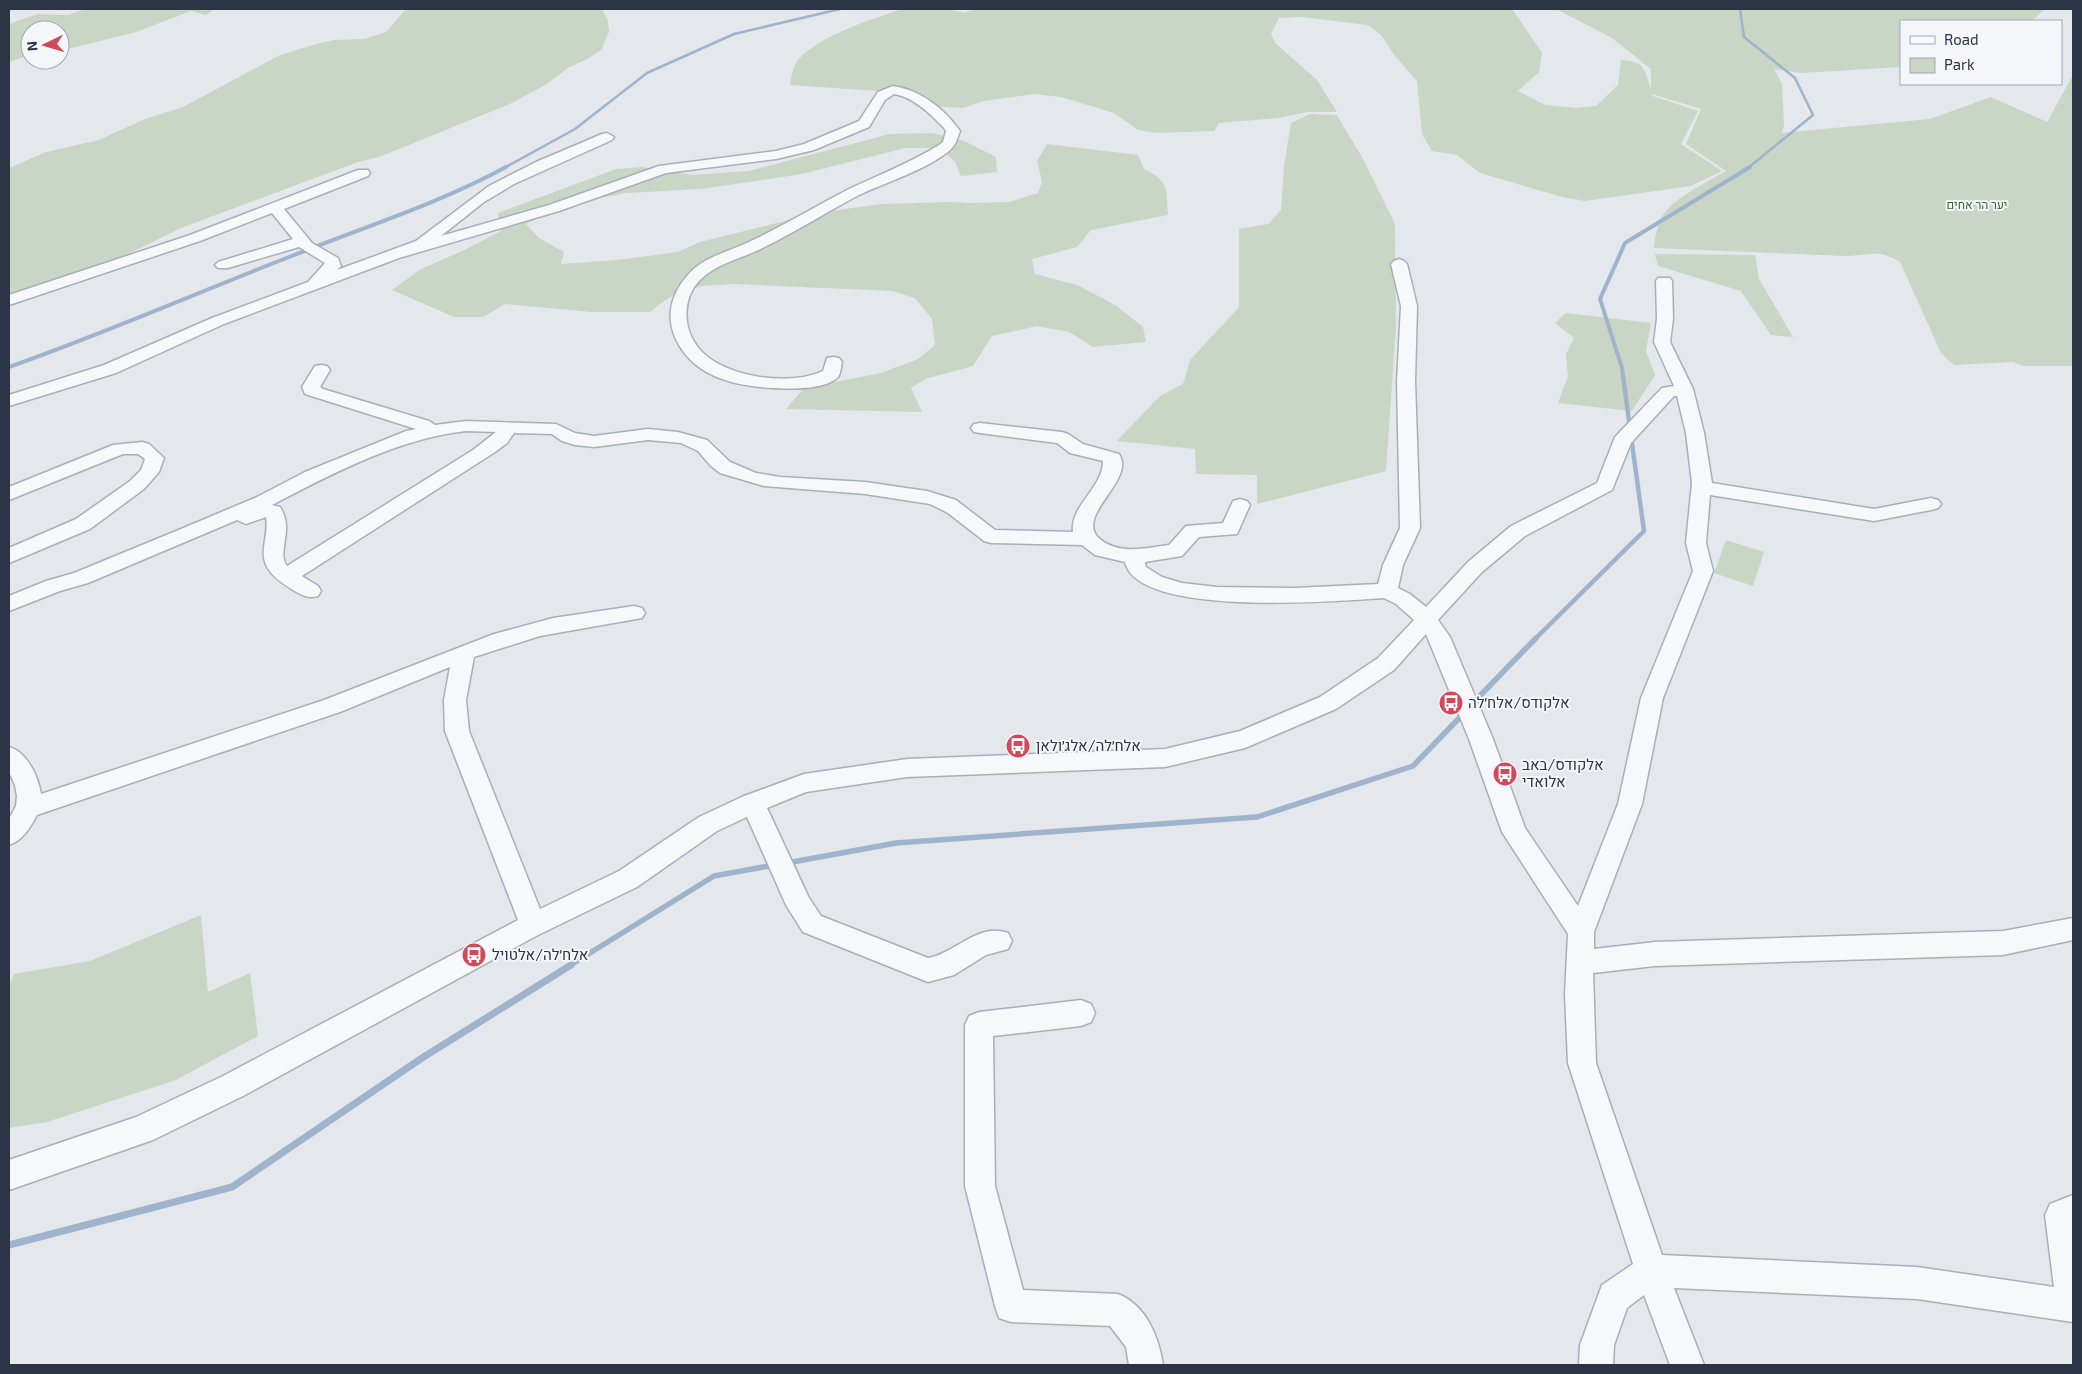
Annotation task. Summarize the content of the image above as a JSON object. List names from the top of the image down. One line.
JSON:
{"parks":["יער הר אחים"],"places":{"bus stop":["אלקודס/אלח׳לה","אלח׳לה/אלג׳ולאן","אלקודס/באב אלואדי","אלח׳לה/אלטויל"]},"legend":["Road","Park"],"north":"left"}
